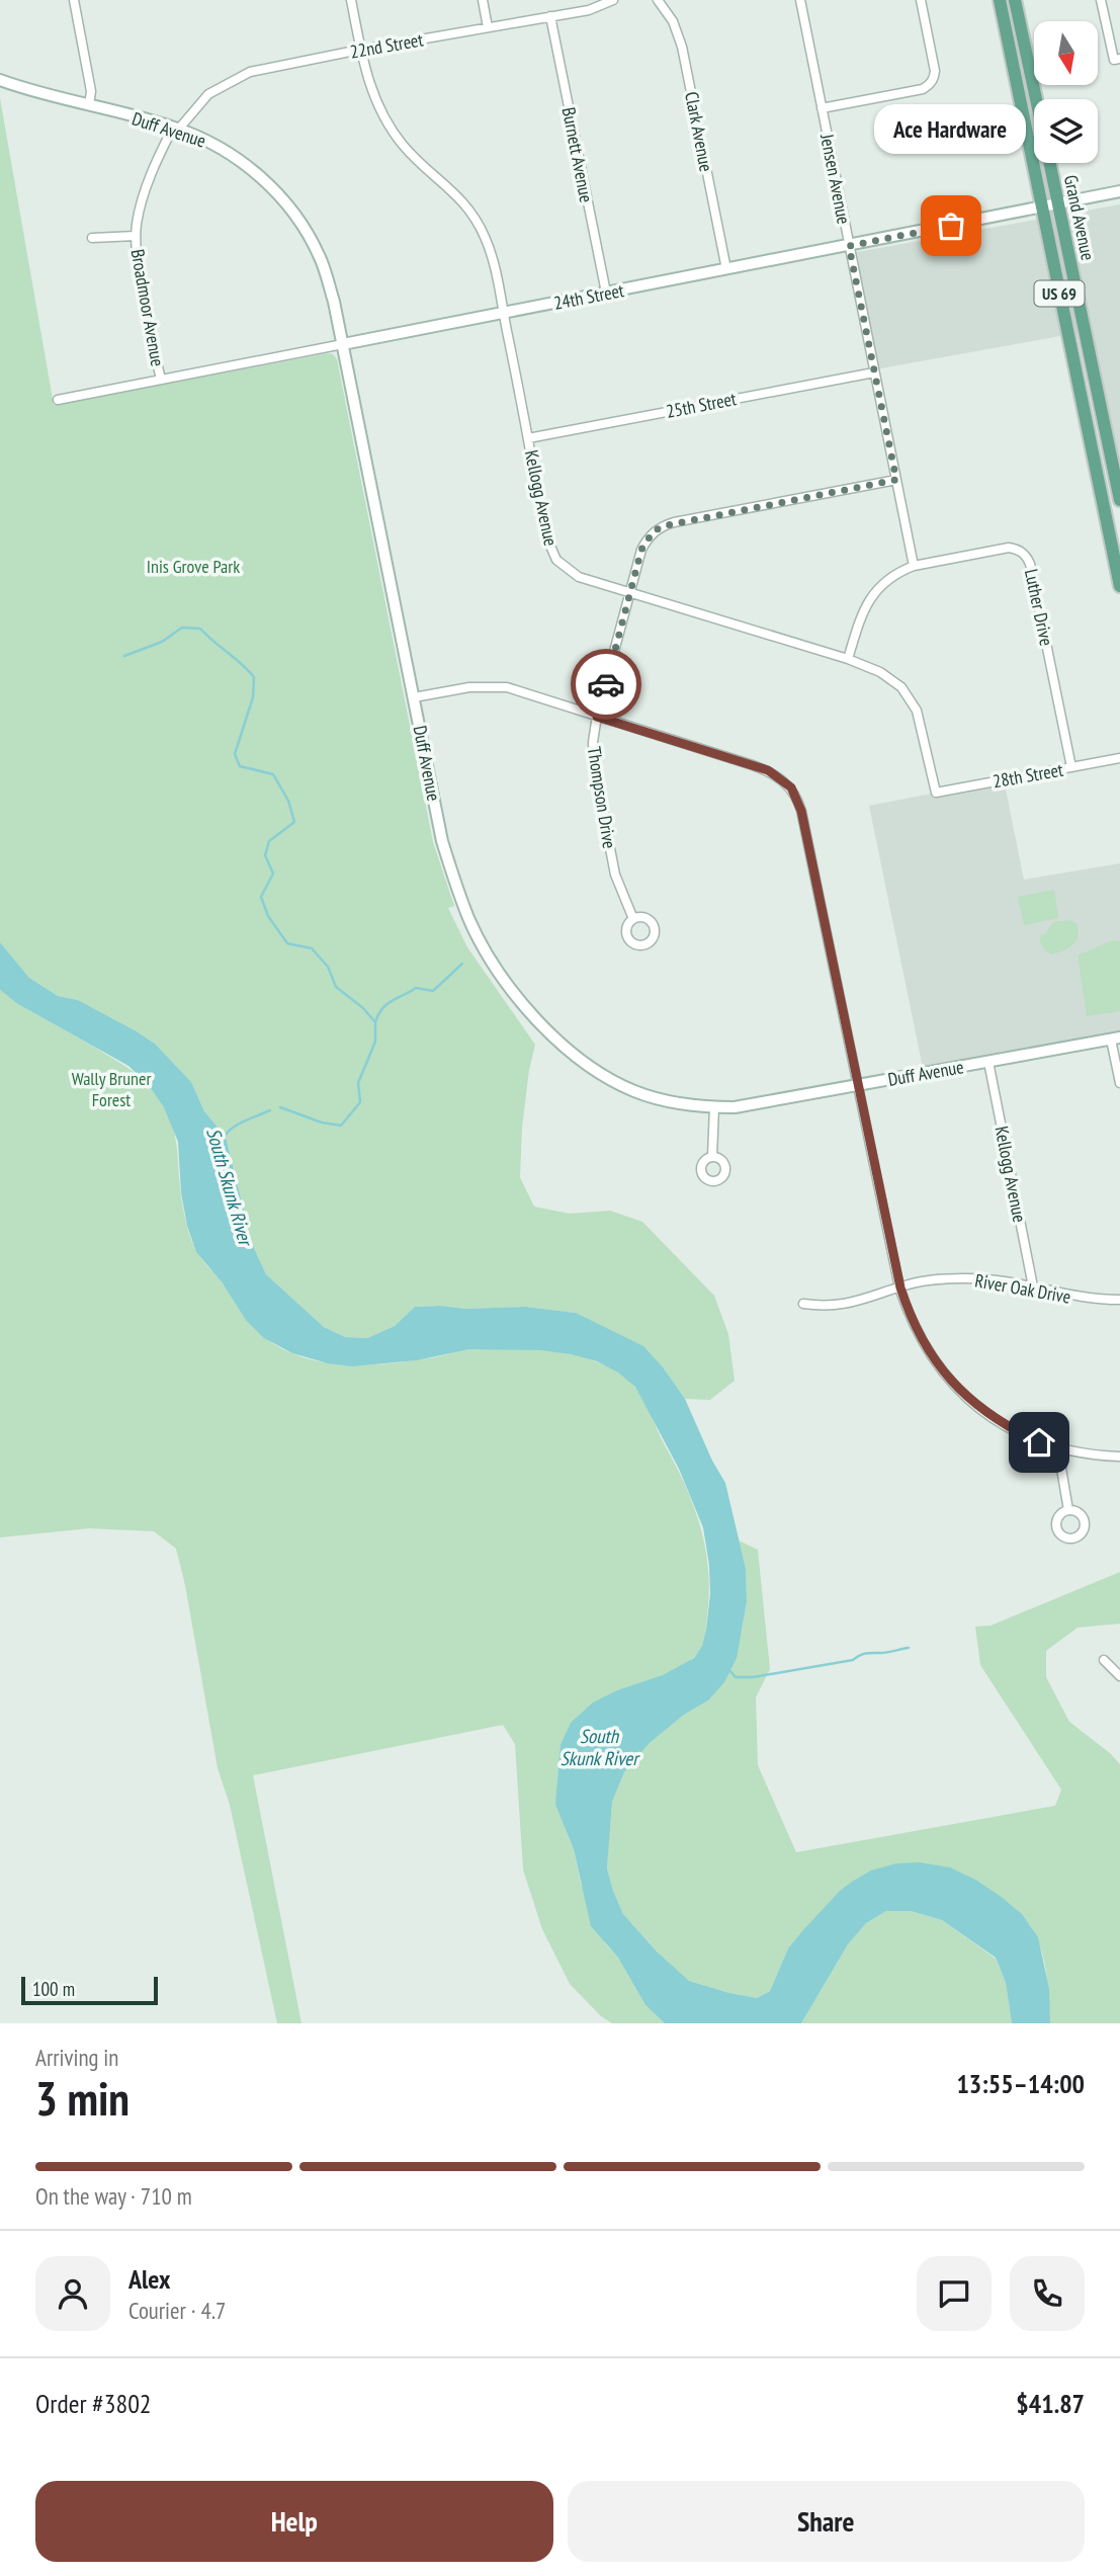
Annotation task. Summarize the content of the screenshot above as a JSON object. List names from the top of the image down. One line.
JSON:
{"streets":{"main road":["Duff Avenue","Grand Avenue","US 69","24th Street"],"street":["22nd Street","Clark Avenue","Burnett Avenue","Jensen Avenue","Broadmoor Avenue","25th Street","Kellogg Avenue","Luther Drive","28th Street","Thompson Drive","River Oak Drive"]},"crossings":[["22nd Street","Duff Avenue"],["22nd Street","Burnett Avenue"],["22nd Street","Broadmoor Avenue"],["22nd Street","Kellogg Avenue"],["Duff Avenue","24th Street"],["Duff Avenue","Broadmoor Avenue"],["Duff Avenue","Kellogg Avenue"],["Clark Avenue","24th Street"],["Burnett Avenue","24th Street"],["Jensen Avenue","24th Street"],["Jensen Avenue","25th Street"],["Jensen Avenue","Luther Drive"],["Jensen Avenue","Thompson Drive"],["Grand Avenue","24th Street"],["24th Street","Broadmoor Avenue"],["24th Street","Kellogg Avenue"],["25th Street","Kellogg Avenue"],["Kellogg Avenue","Luther Drive"],["Kellogg Avenue","28th Street"],["Kellogg Avenue","Thompson Drive"],["Kellogg Avenue","River Oak Drive"],["Luther Drive","28th Street"]],"water":["South Skunk River"],"parks":["Inis Grove Park","Wally Bruner Forest"],"places":["Ace Hardware"],"scale_bar":"100 m","north":"bottom","page":{"bubble":"Ace Hardware","scale":"100 m","heading":["3 min","Arriving in","13:55–14:00"],"panel":["Alex","Courier · 4.7","Order #3802","$41.87"],"bar":"On the way · 710 m","buttons":["Help","Share"]}}
